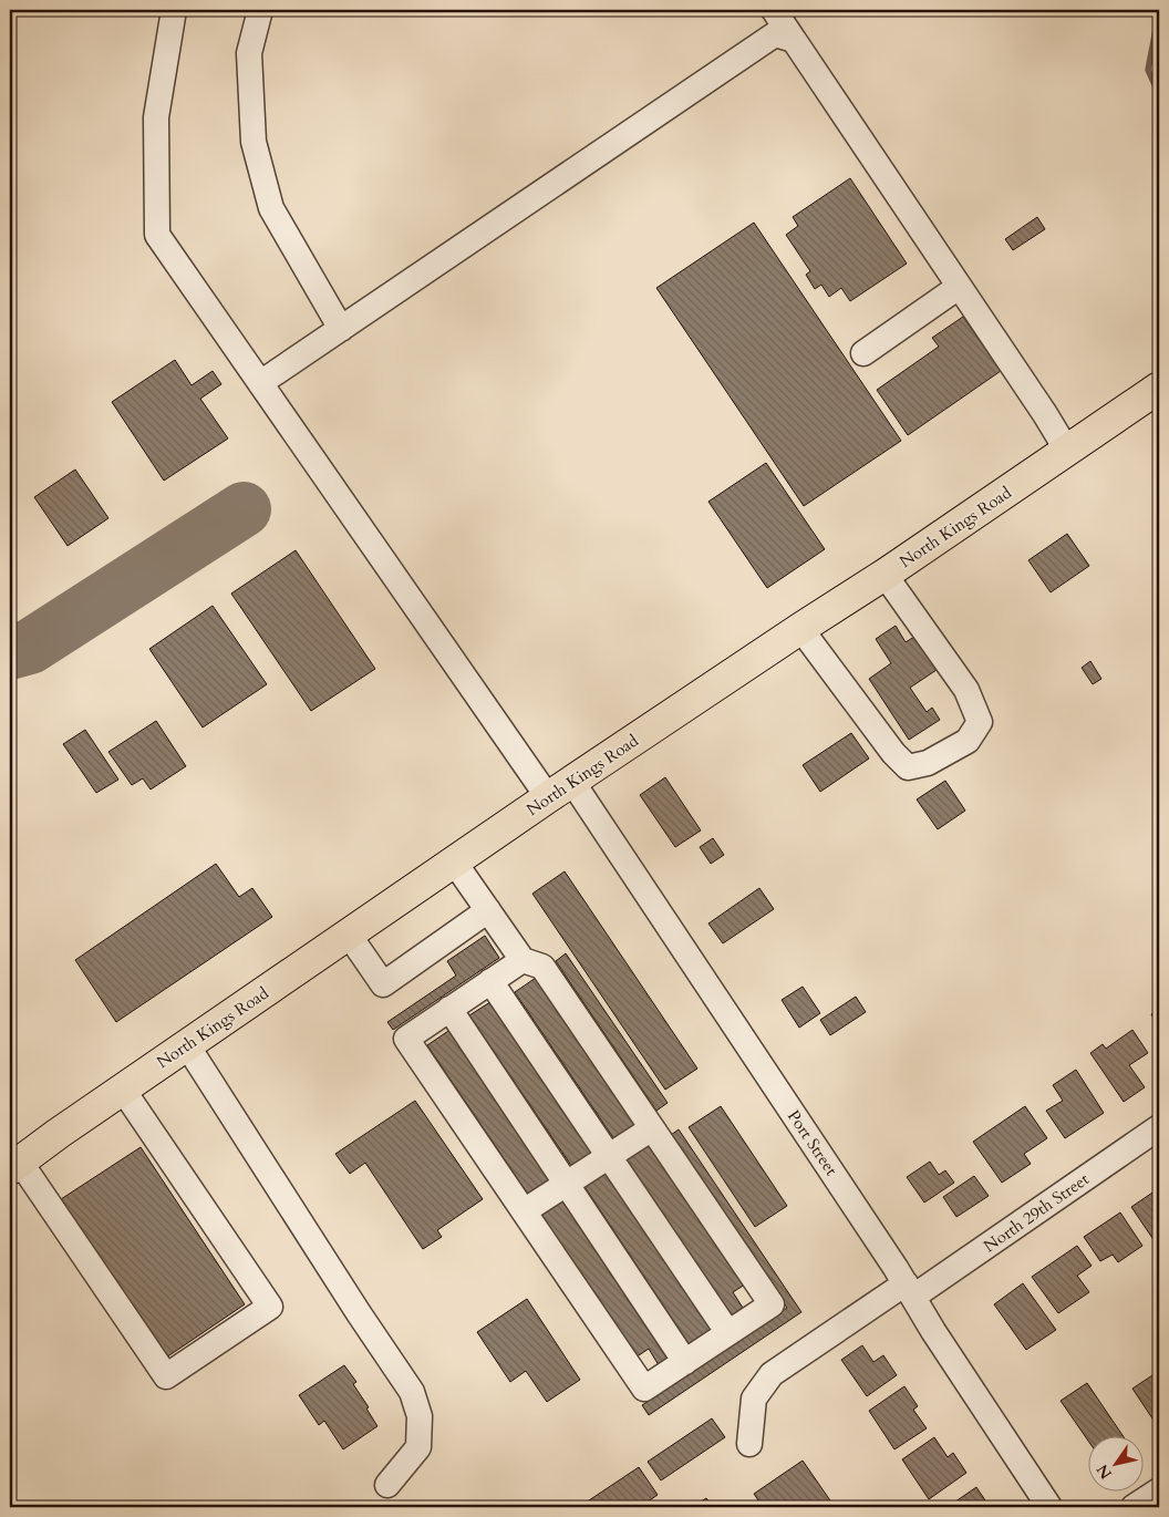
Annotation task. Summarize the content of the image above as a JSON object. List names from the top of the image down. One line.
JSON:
{"streets":{"main road":["North Kings Road"],"street":["Port Street","North 29th Street"]},"crossings":[["North Kings Road","Port Street"],["Port Street","North 29th Street"]],"north":"bottom left"}
